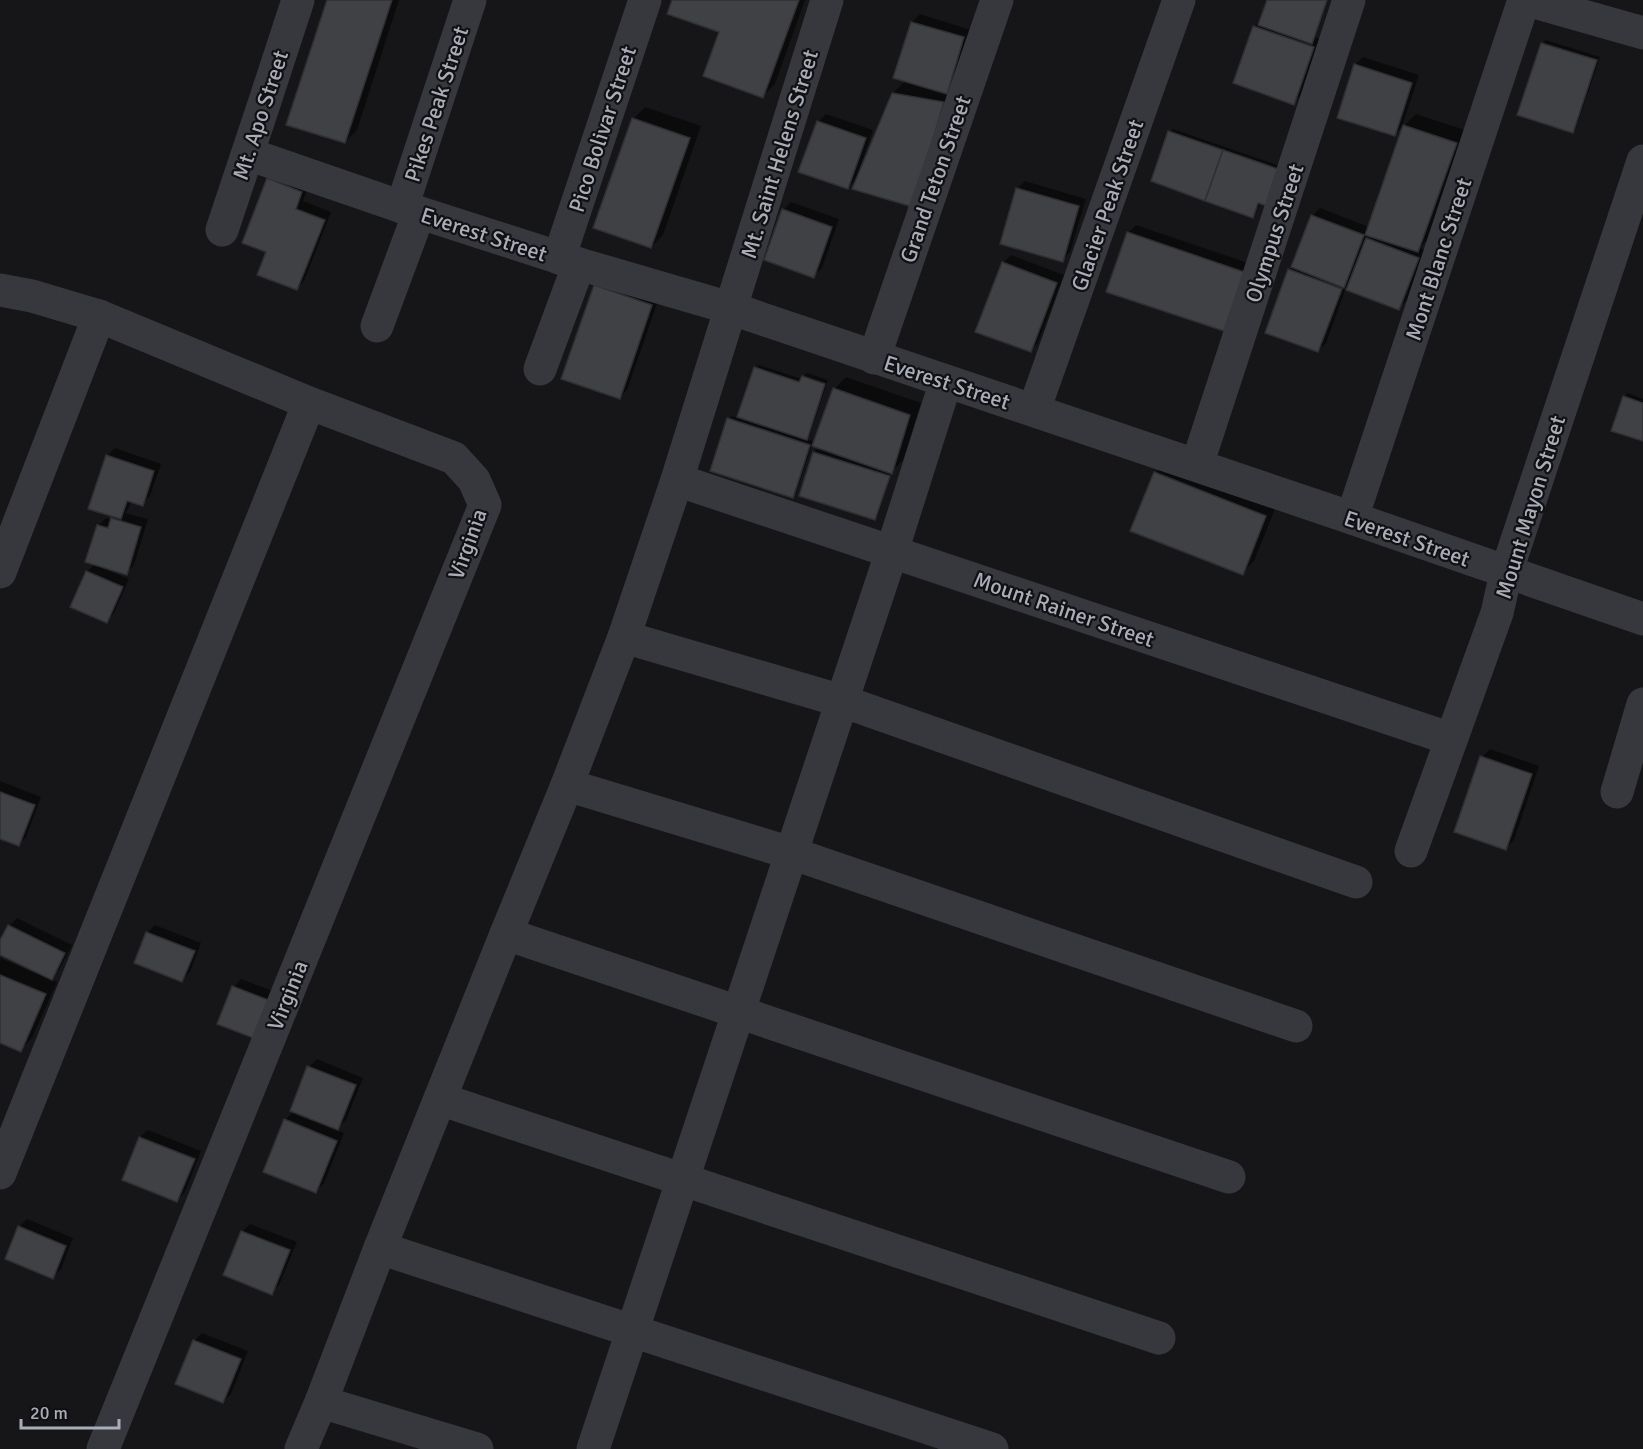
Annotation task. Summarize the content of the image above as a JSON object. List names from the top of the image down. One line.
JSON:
{"streets":{"street":["Pikes Peak Street","Mt. Apo Street","Pico Bolivar Street","Mt. Saint Helens Street","Grand Teton Street","Glacier Peak Street","Olympus Street","Everest Street","Mont Blanc Street","Mount Mayon Street","Virginia","Mount Rainer Street"]},"crossings":[["Pikes Peak Street","Everest Street"],["Mt. Apo Street","Everest Street"],["Pico Bolivar Street","Everest Street"],["Mt. Saint Helens Street","Everest Street"],["Mt. Saint Helens Street","Mount Rainer Street"],["Grand Teton Street","Everest Street"],["Glacier Peak Street","Everest Street"],["Olympus Street","Everest Street"],["Everest Street","Mont Blanc Street"],["Everest Street","Mount Mayon Street"],["Mount Mayon Street","Mount Rainer Street"]],"scale_bar":"20 m"}
